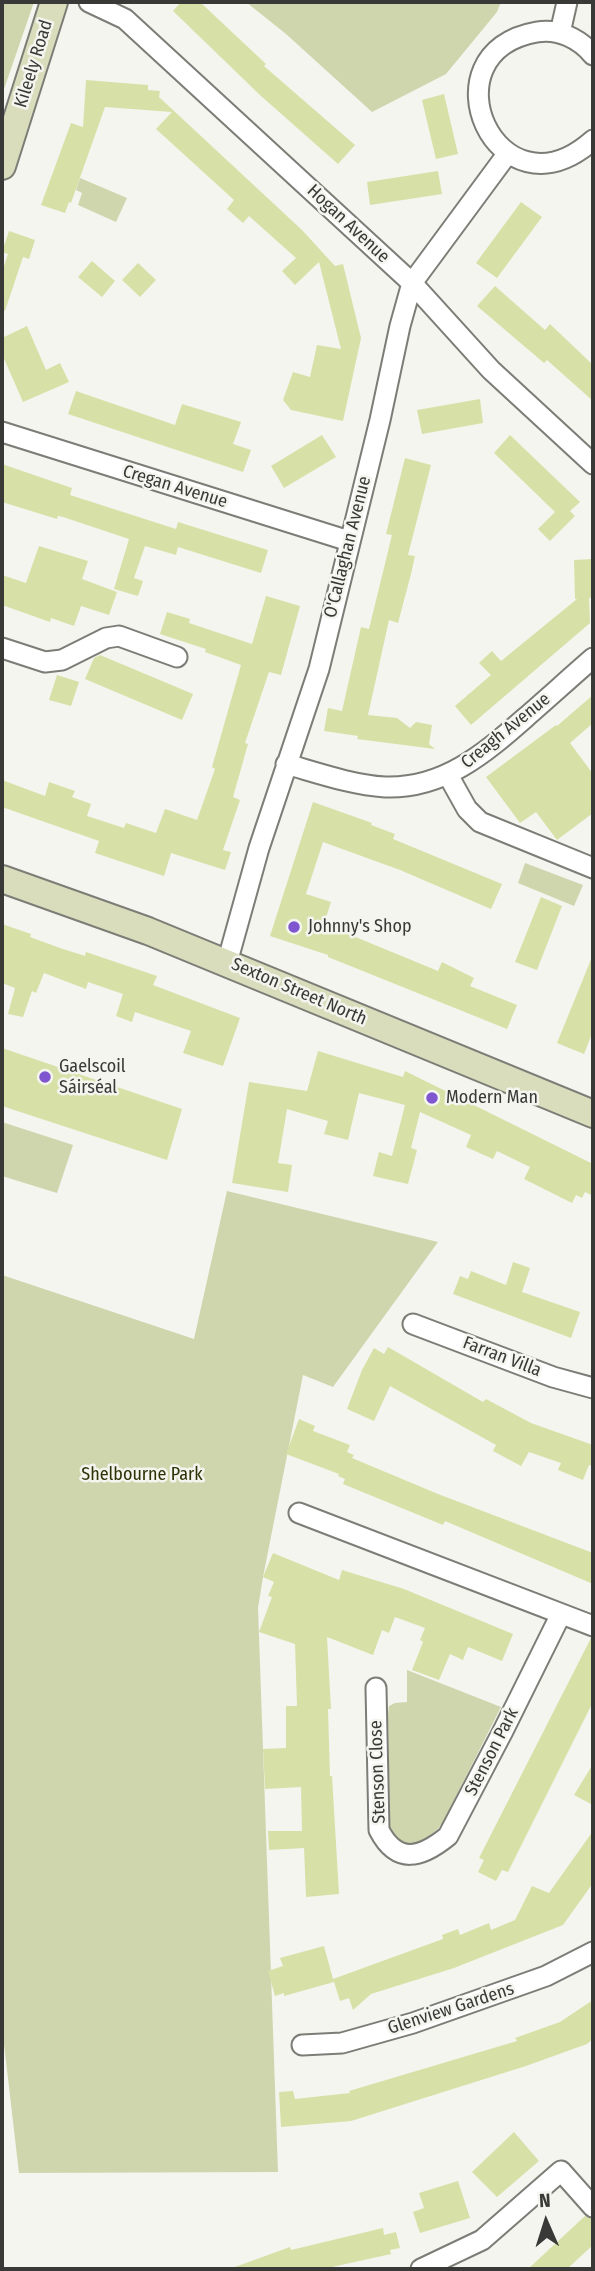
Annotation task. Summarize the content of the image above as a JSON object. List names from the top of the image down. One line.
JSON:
{"streets":{"main road":["Kileely Road","Sexton Street North"],"street":["Hogan Avenue","Cregan Avenue","O'Callaghan Avenue","Creagh Avenue","Farran Villa","Stenson Park","Stenson Close","Glenview Gardens"]},"crossings":[["Hogan Avenue","O'Callaghan Avenue"],["Cregan Avenue","O'Callaghan Avenue"],["O'Callaghan Avenue","Creagh Avenue"],["O'Callaghan Avenue","Sexton Street North"],["Stenson Park","Stenson Close"]],"parks":["Shelbourne Park"],"places":["Johnny's Shop","Gaelscoil Sáirséal","Modern Man"],"north":"top"}
